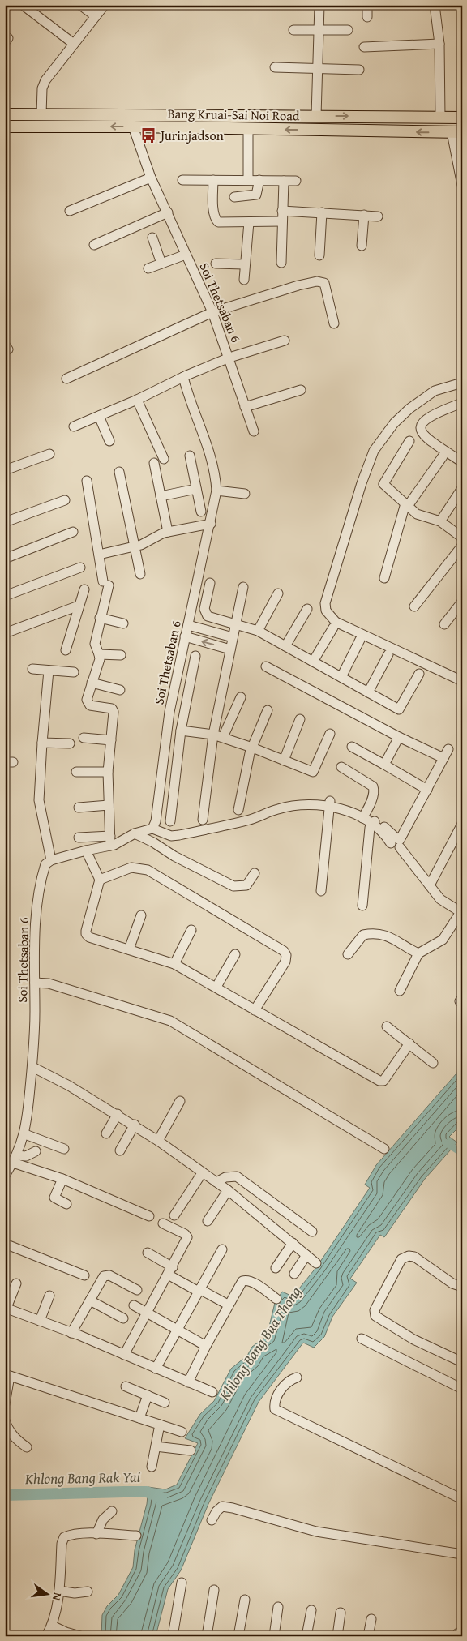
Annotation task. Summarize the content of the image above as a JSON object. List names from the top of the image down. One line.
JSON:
{"streets":{"main road":["Bang Kruai-Sai Noi Road"],"street":["Soi Thetsaban 6"]},"crossings":[["Bang Kruai-Sai Noi Road","Soi Thetsaban 6"]],"water":["Khlong Bang Bua Thong","Khlong Bang Rak Yai"],"places":{"bus stop":["Jurinjadson"]},"north":"right"}
